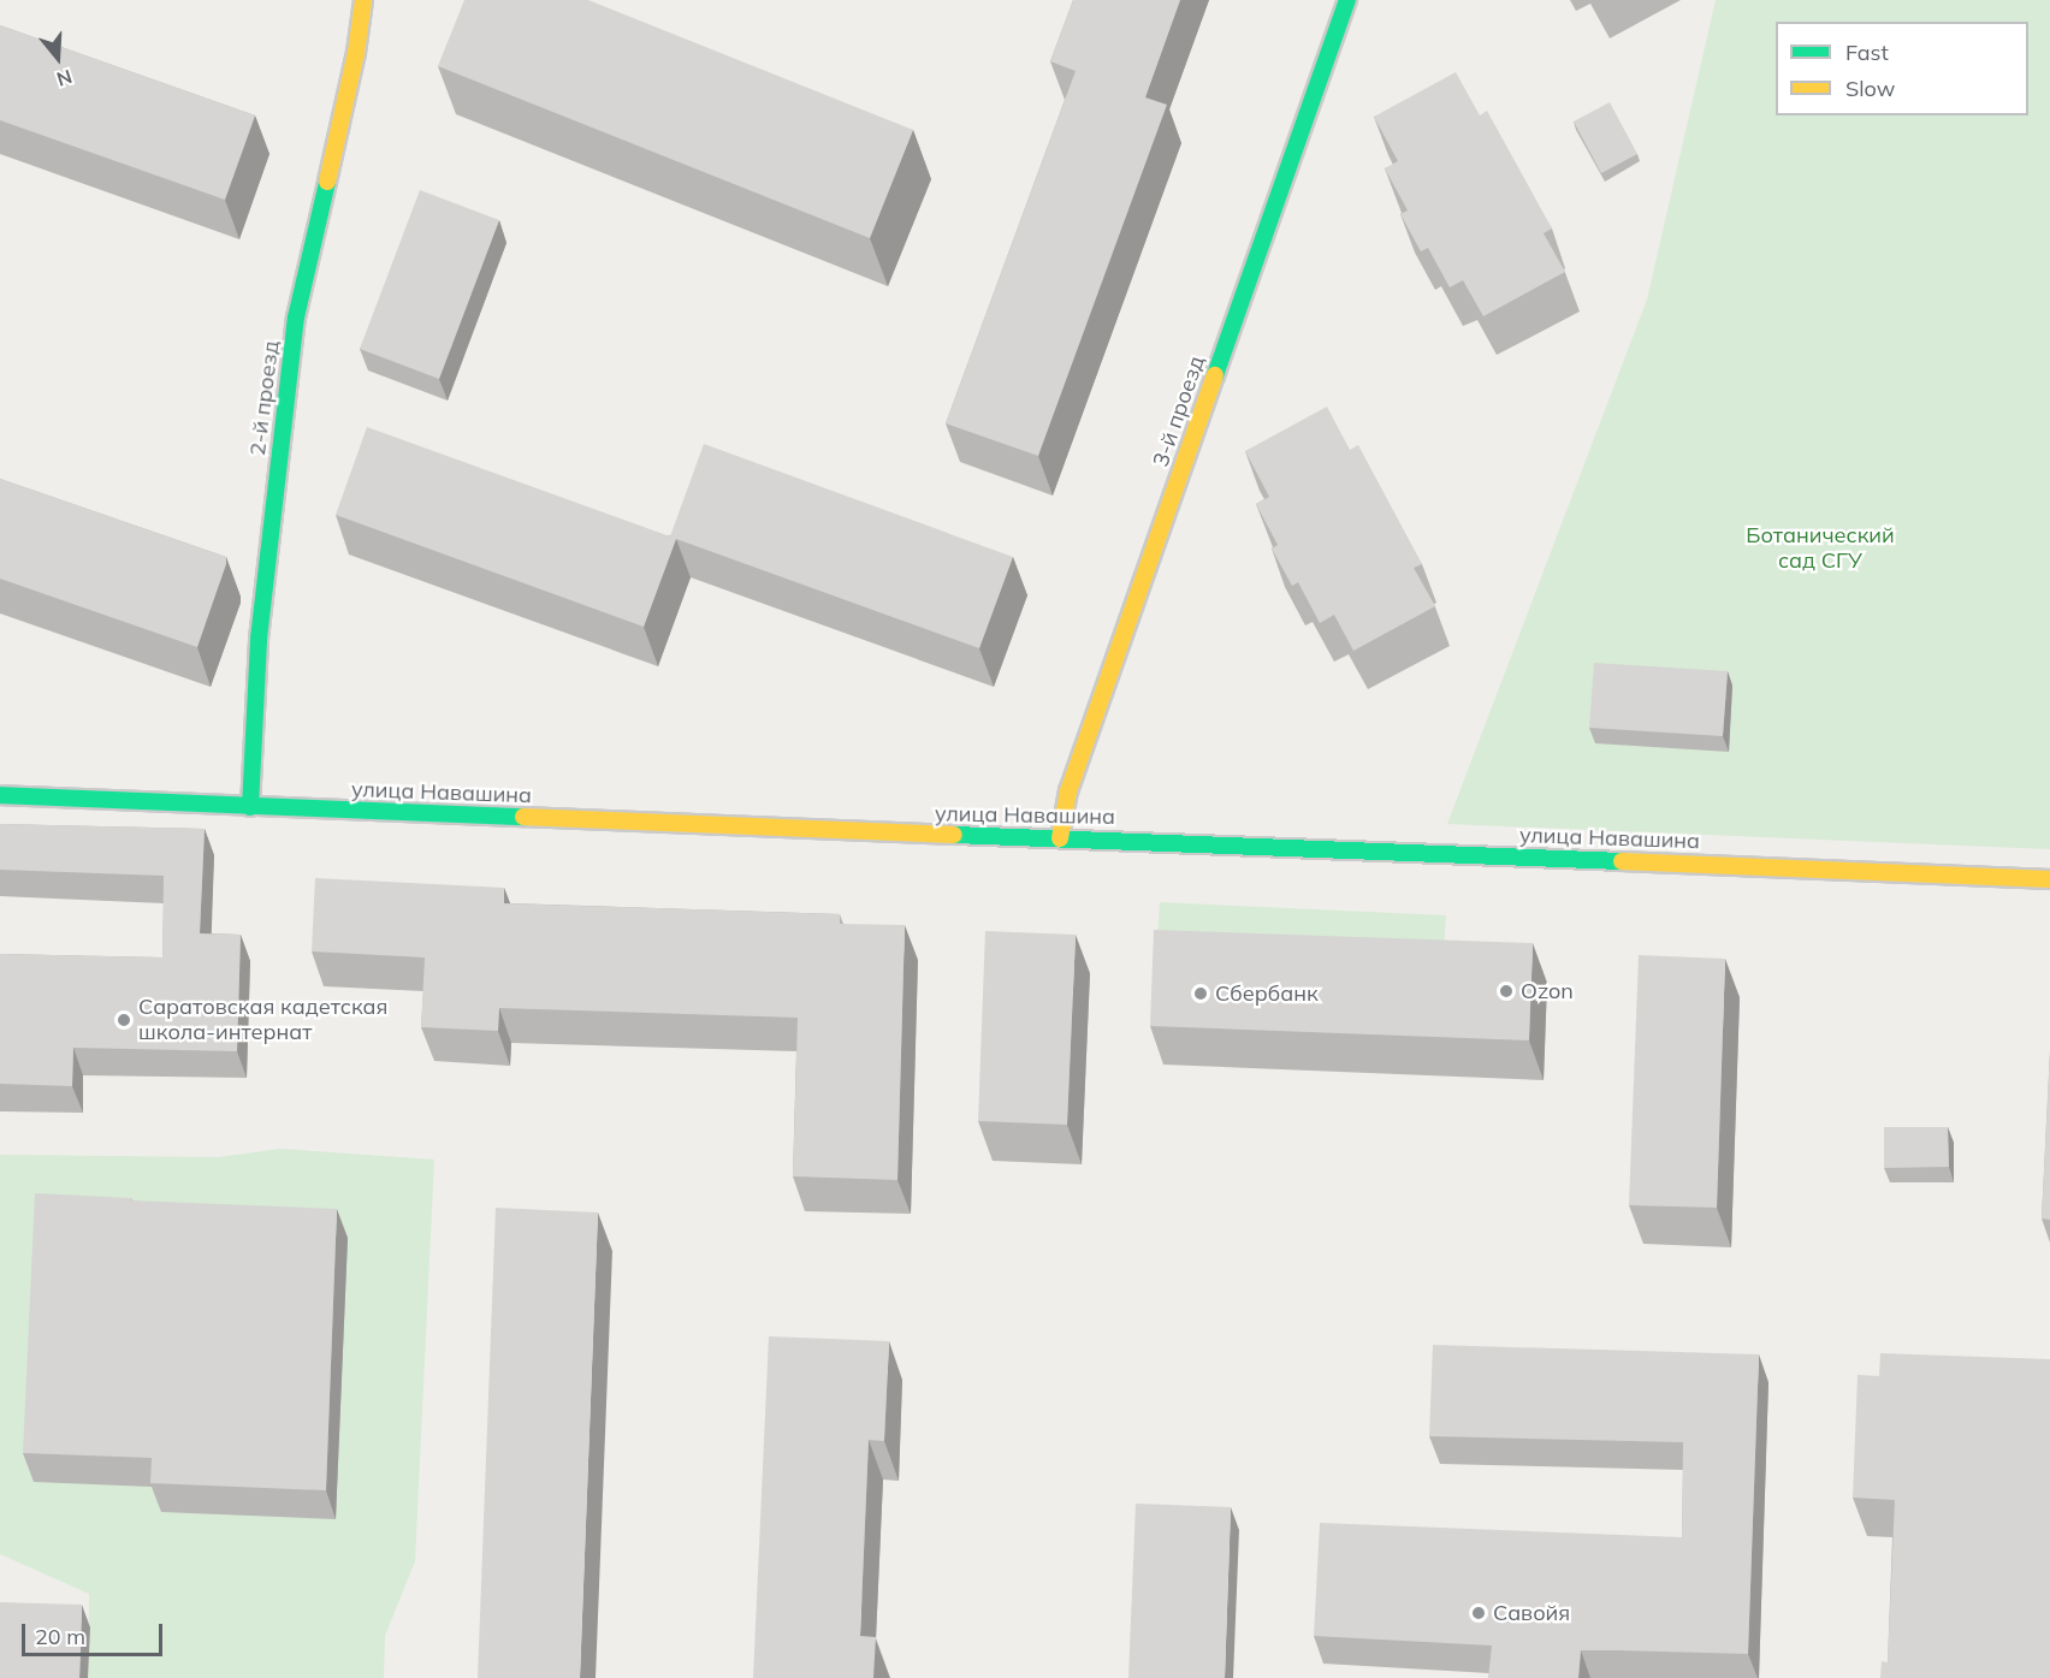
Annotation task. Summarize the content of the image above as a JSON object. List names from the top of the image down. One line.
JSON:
{"streets":{"main road":["2-й проезд","3-й проезд","улица Навашина"]},"crossings":[["2-й проезд","улица Навашина"],["3-й проезд","улица Навашина"]],"parks":["Ботанический сад СГУ"],"places":["Ozon","Сбербанк","Саратовская кадетская школа-интернат","Савойя"],"legend":["Fast","Slow"],"scale_bar":"20 m","north":"bottom"}
